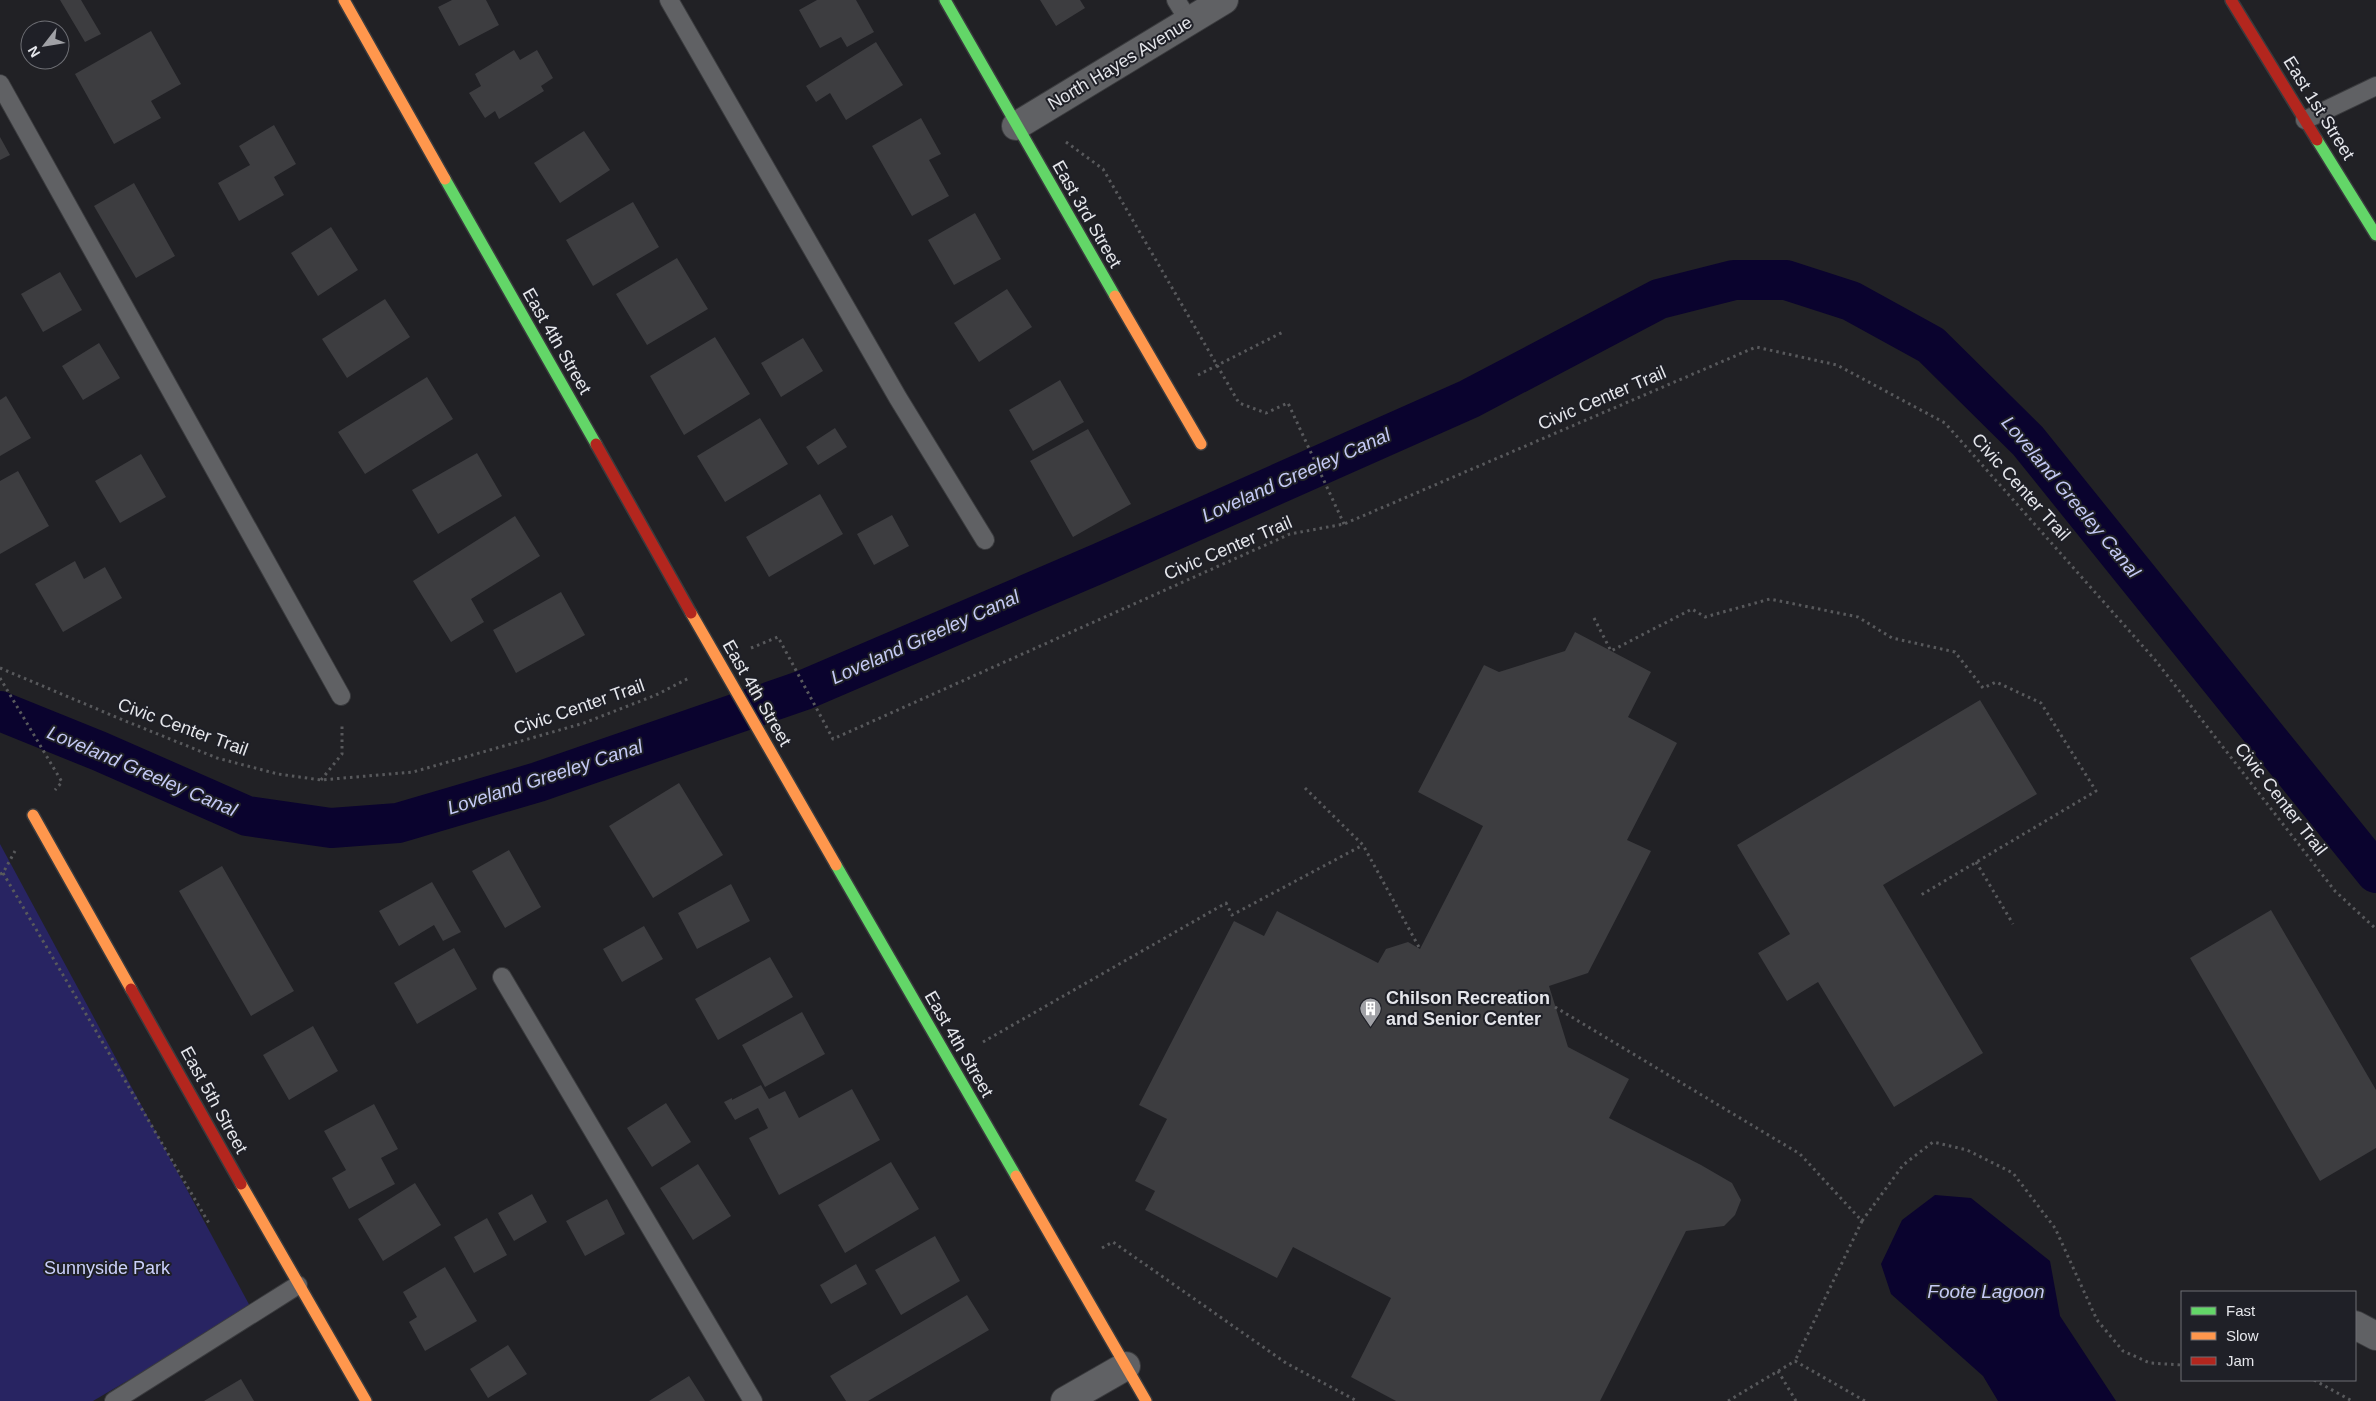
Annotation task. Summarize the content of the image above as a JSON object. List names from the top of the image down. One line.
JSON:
{"streets":{"street":["North Hayes Avenue","East 1st Street","East 3rd Street","East 4th Street","East 5th Street"],"path":["Civic Center Trail"]},"crossings":[["North Hayes Avenue","East 3rd Street"],["East 4th Street","Civic Center Trail"]],"water":["Loveland Greeley Canal","Foote Lagoon"],"parks":["Sunnyside Park"],"places":{"building":["Chilson Recreation and Senior Center"]},"legend":["Fast","Slow","Jam"],"north":"bottom left"}
